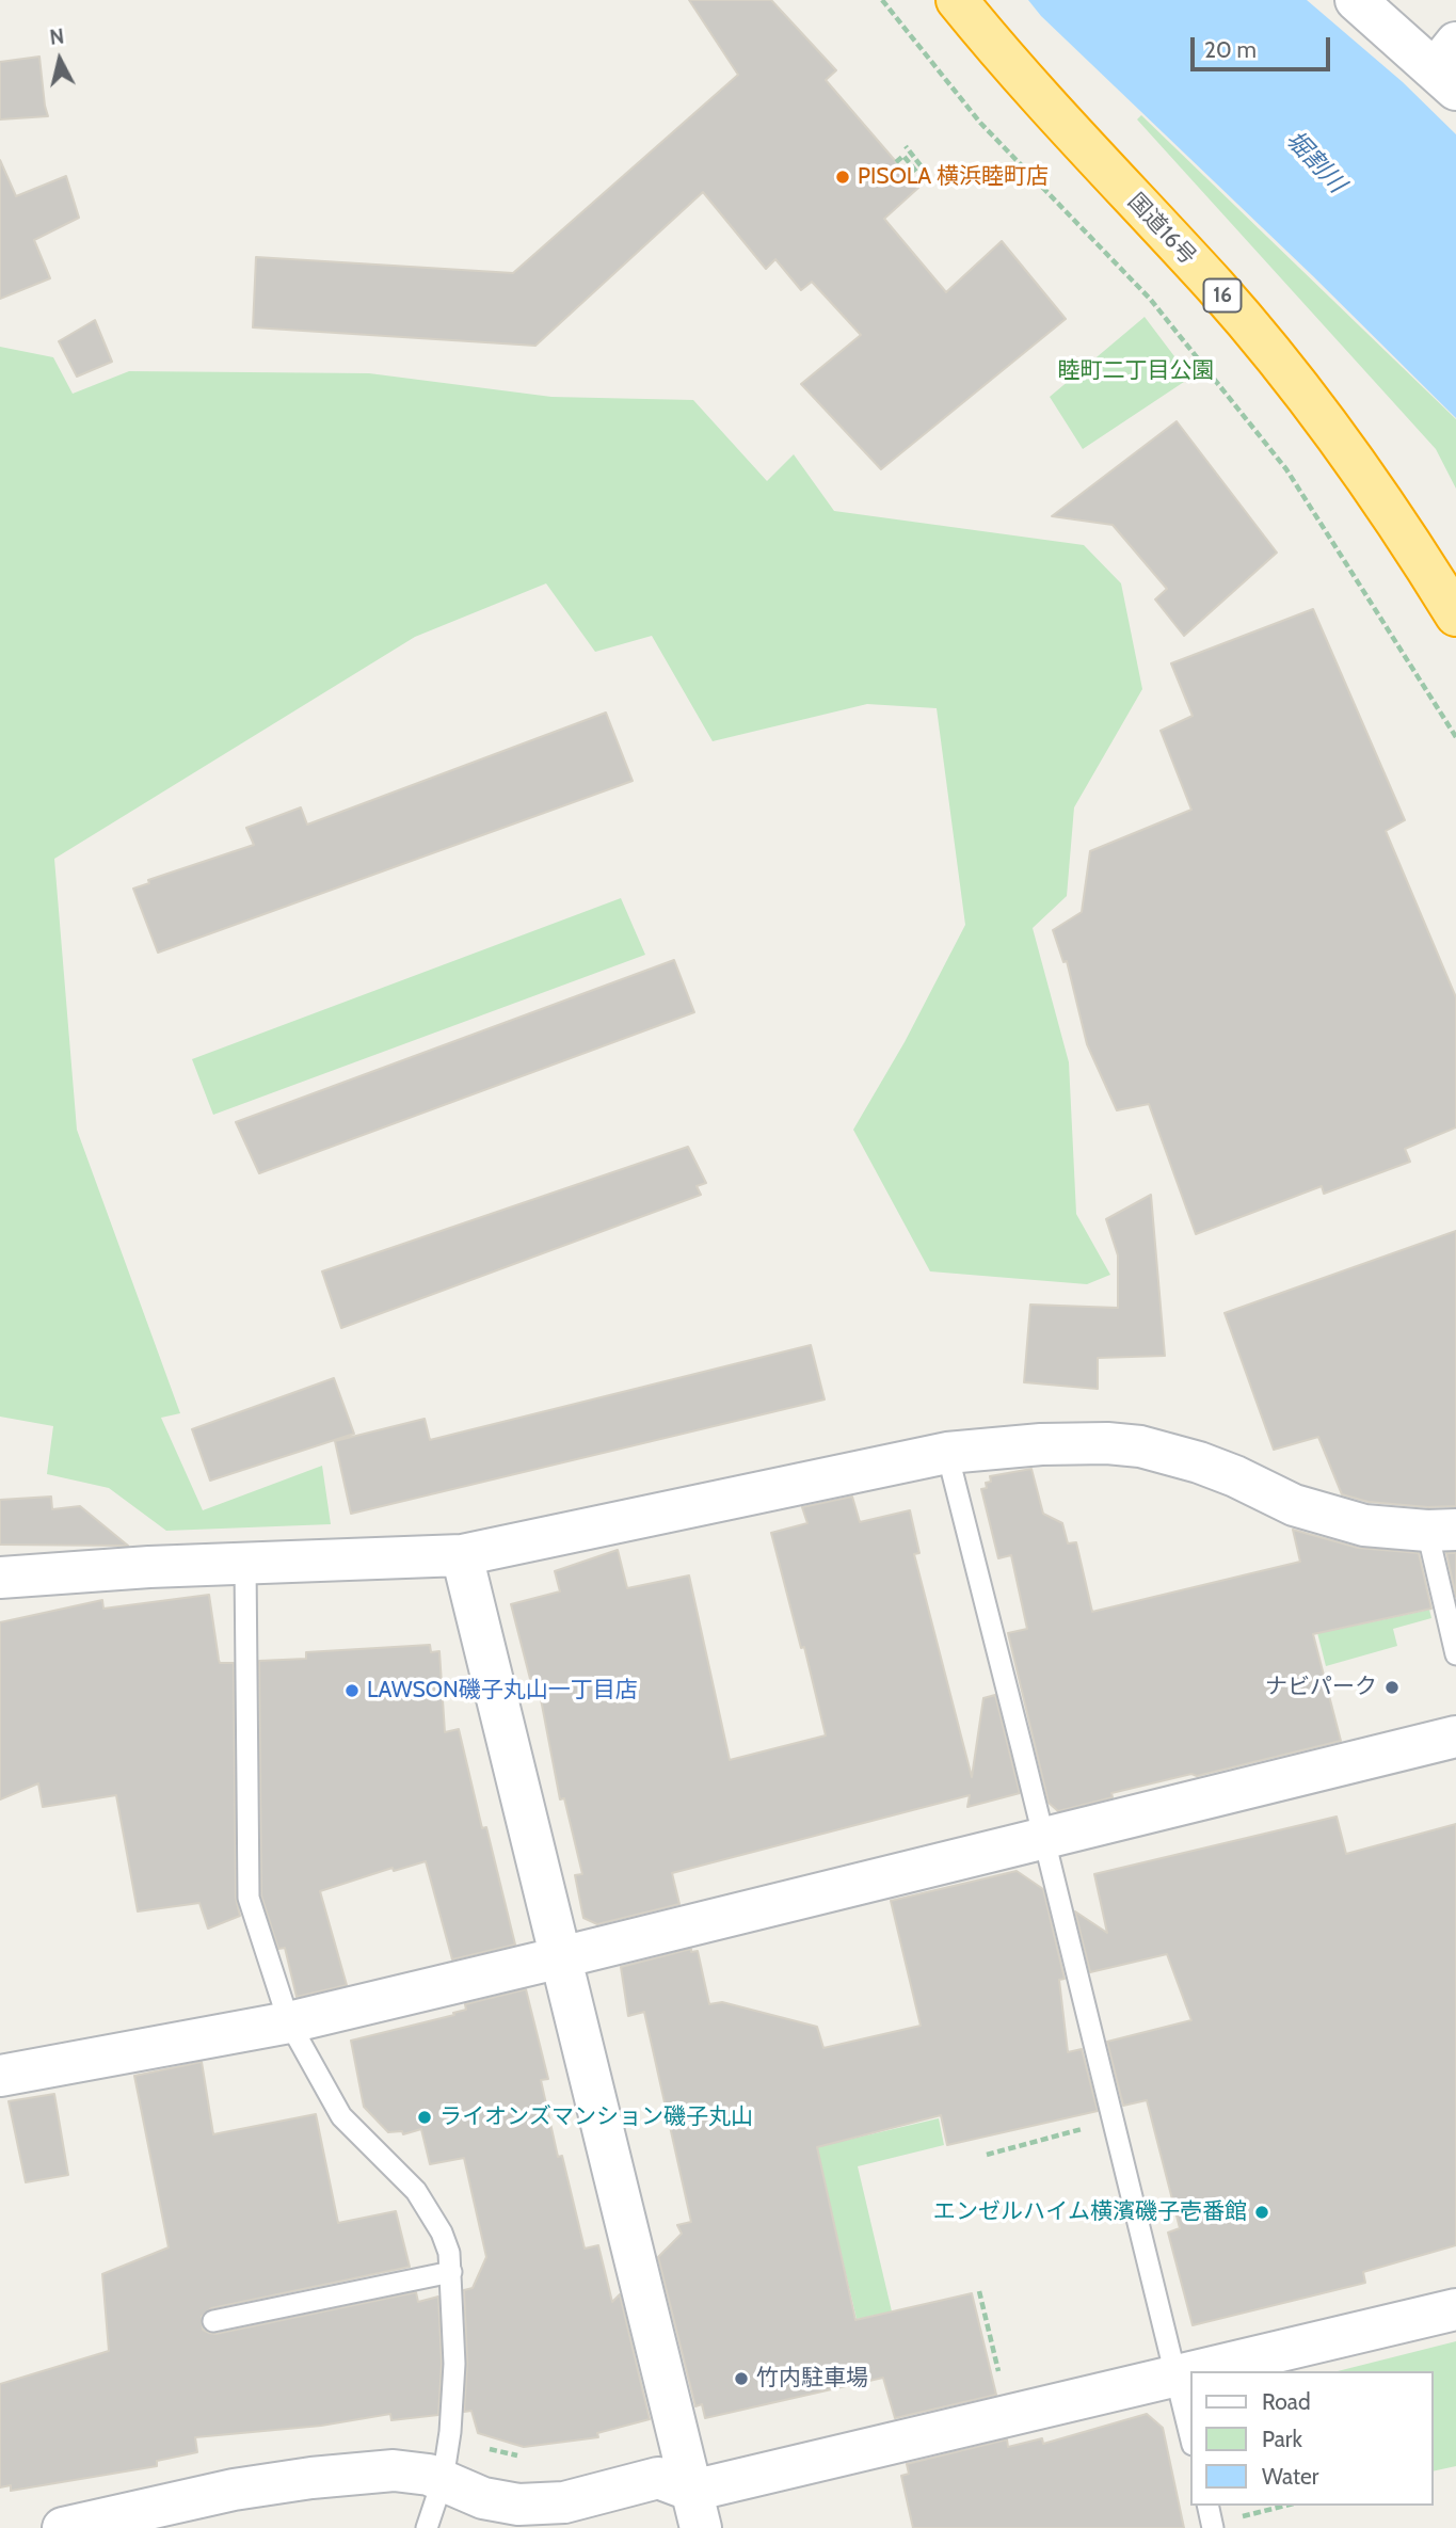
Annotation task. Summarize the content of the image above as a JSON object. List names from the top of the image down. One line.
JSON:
{"streets":{"highway":["国道16号","16"]},"water":["堀割川"],"parks":["睦町二丁目公園"],"places":["PISOLA 横浜睦町店","ナビパーク","LAWSON磯子丸山一丁目店","ライオンズマンション磯子丸山","エンゼルハイム横濱磯子壱番館","竹内駐車場"],"legend":["Road","Park","Water"],"scale_bar":"20 m","north":"top"}
